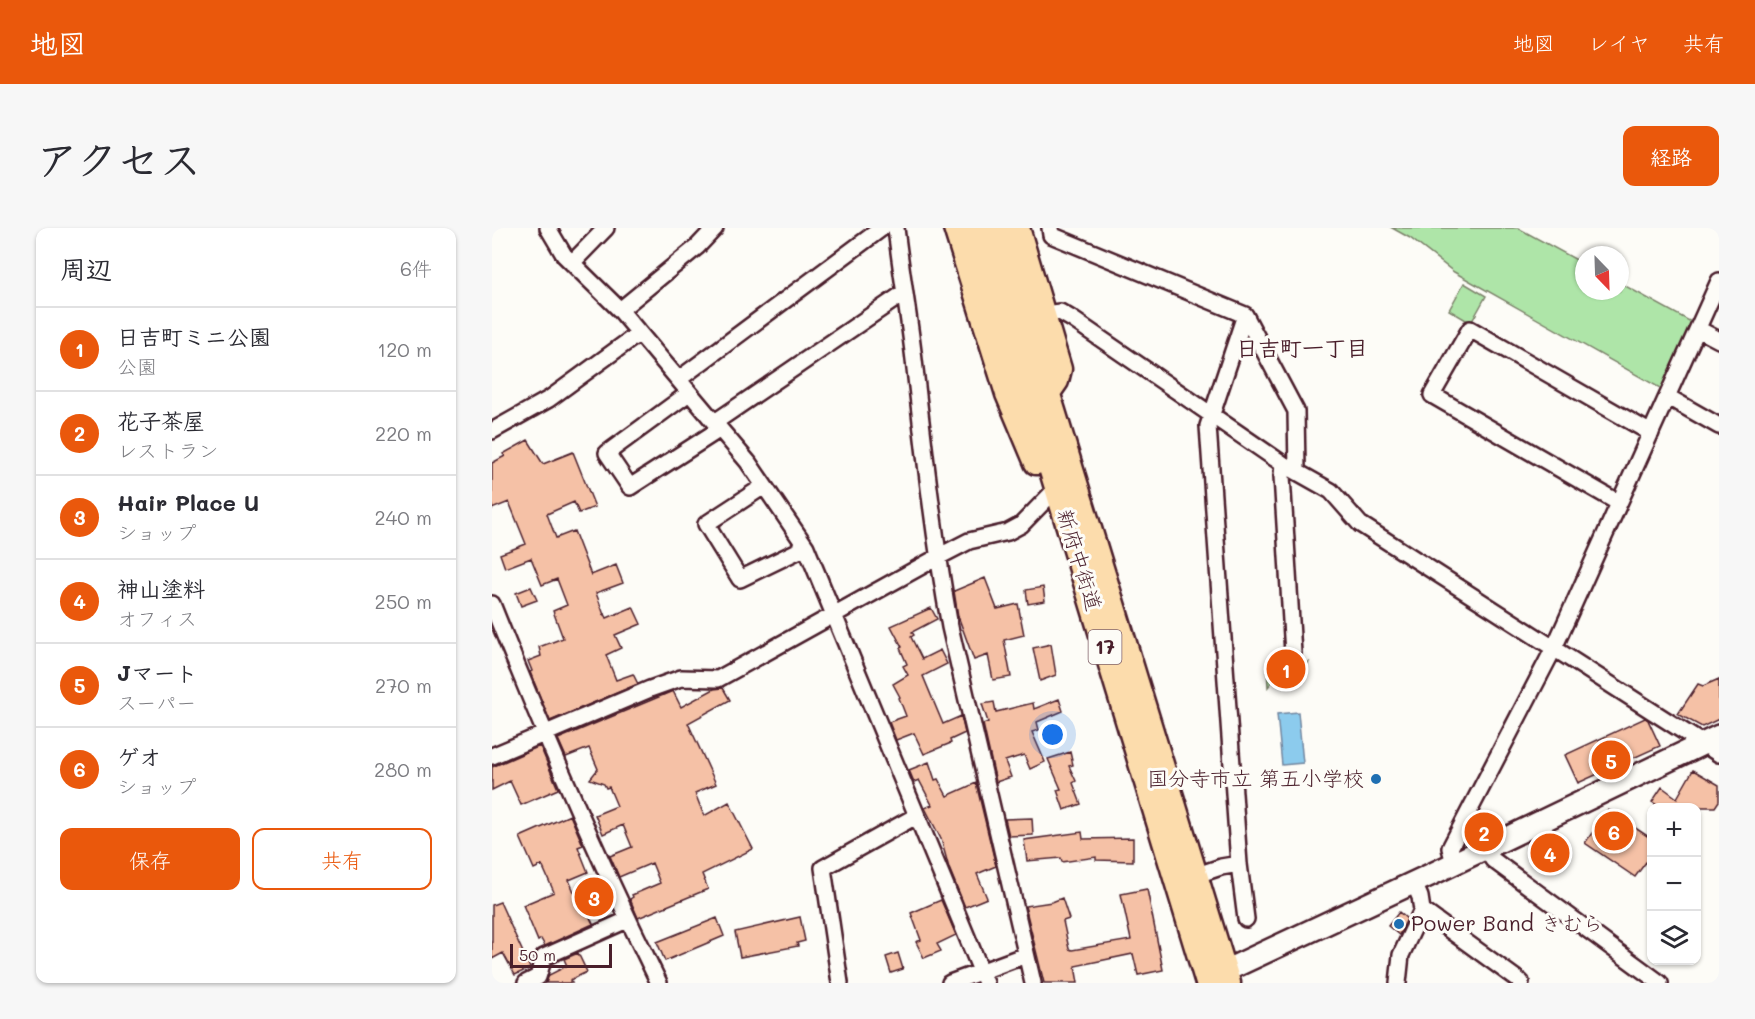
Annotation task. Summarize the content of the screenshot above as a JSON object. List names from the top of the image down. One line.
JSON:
{"streets":{"main road":["新府中街道","17"]},"crossings":[["新府中街道","17"]],"districts":["日吉町一丁目"],"places":["国分寺市立 第五小学校","Power Band きむら"],"scale_bar":"50 m","north":"bottom right","page":{"header":"地図","nav":["地図","レイヤ","共有"],"title":"アクセス","buttons":["経路",["保存","共有"]],"heading":["周辺","6件"],"list":[{"mark":"1","name":"日吉町ミニ公園","note":"公園","value":"120 m"},{"mark":"2","name":"花子茶屋","note":"レストラン","value":"220 m"},{"mark":"3","name":"Hair Place U","note":"ショップ","value":"240 m"},{"mark":"4","name":"神山塗料","note":"オフィス","value":"250 m"},{"mark":"5","name":"Jマート","note":"スーパー","value":"270 m"},{"mark":"6","name":"ゲオ","note":"ショップ","value":"280 m"}],"pins":["1","5","6","2","4","3"],"map_buttons":["+","−"],"scale":"50 m"}}
